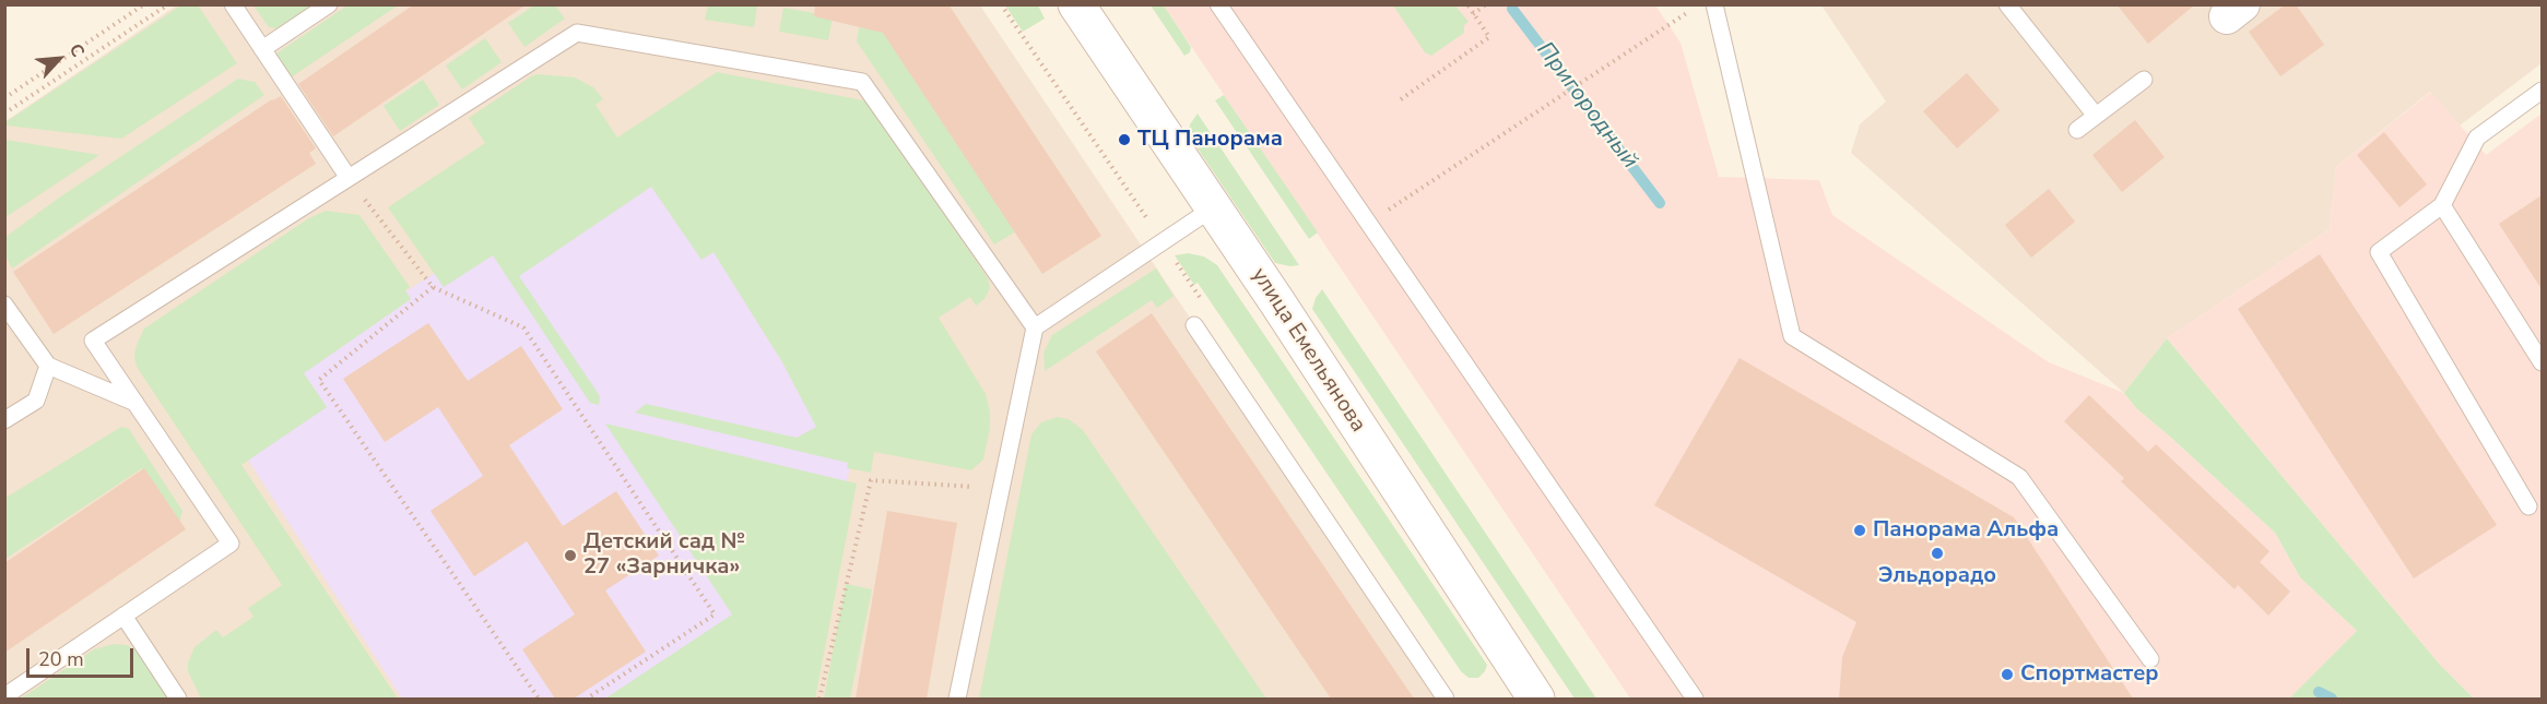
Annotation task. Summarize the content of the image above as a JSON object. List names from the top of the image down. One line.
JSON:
{"streets":{"main road":["улица Емельянова"]},"water":["Пригородный"],"places":["ТЦ Панорама","Панорама Альфа","Эльдорадо","Детский сад № 27 «Зарничка»","Спортмастер"],"scale_bar":"20 m","north":"top right"}
